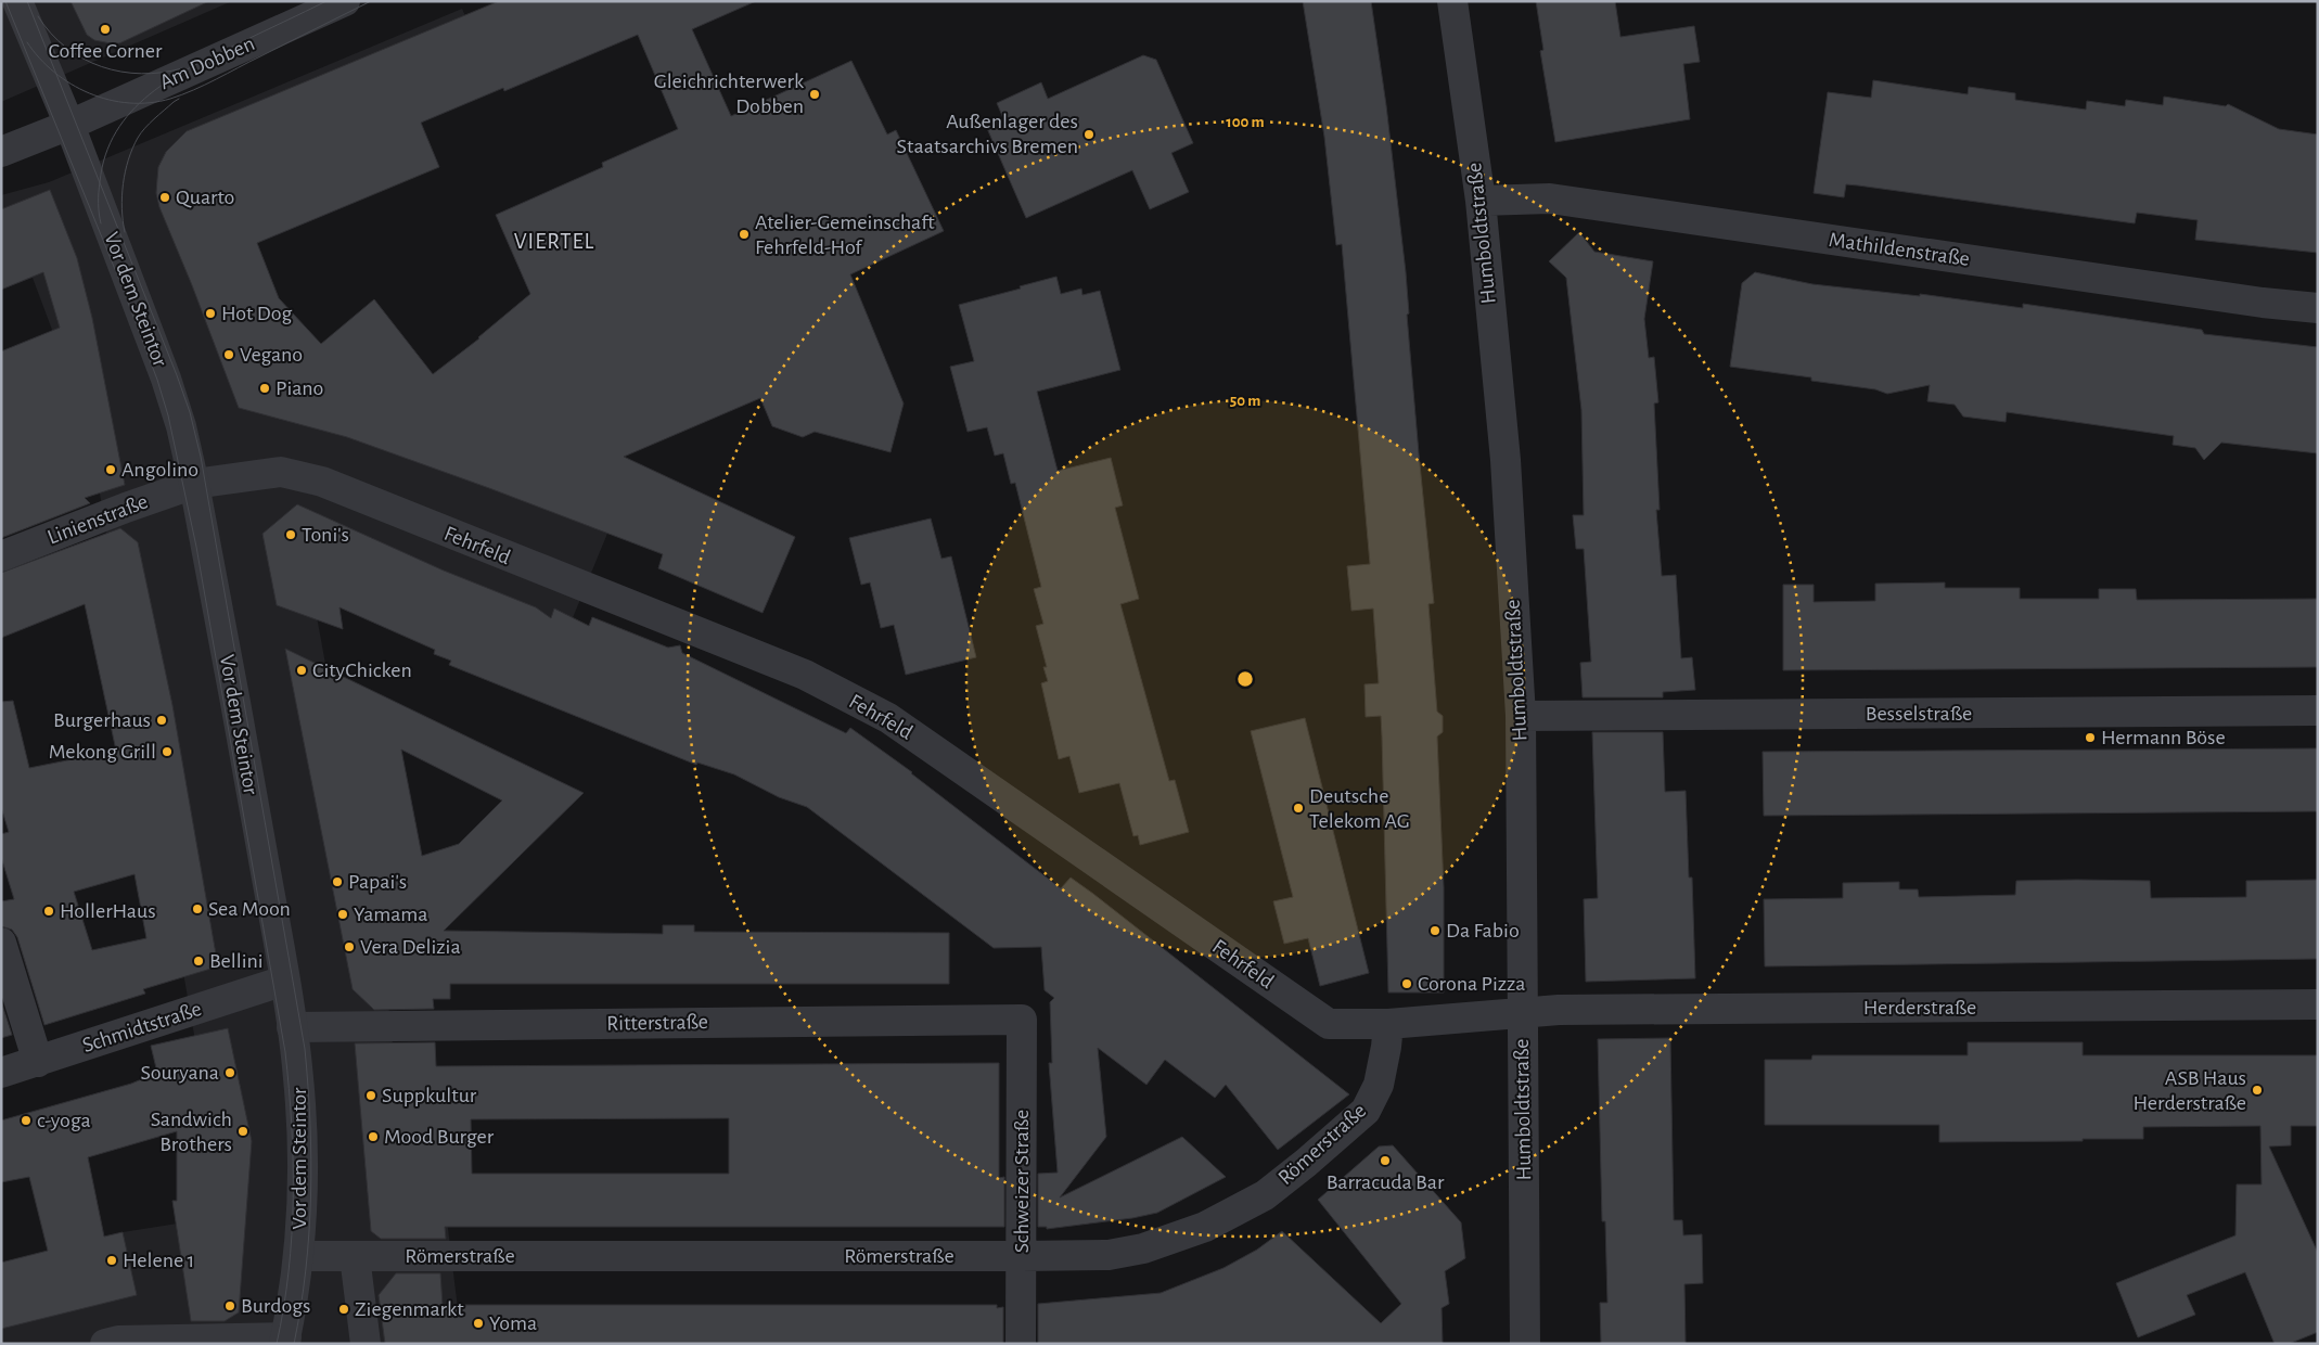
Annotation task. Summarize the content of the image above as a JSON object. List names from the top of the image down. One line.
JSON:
{"streets":{"street":["Am Dobben","Humboldtstraße","Mathildenstraße","Vor dem Steintor","Linienstraße","Fehrfeld","Besselstraße","Herderstraße","Ritterstraße","Schmidtstraße","Römerstraße","Schweizer Straße"]},"crossings":[["Am Dobben","Vor dem Steintor"],["Humboldtstraße","Mathildenstraße"],["Humboldtstraße","Fehrfeld"],["Humboldtstraße","Besselstraße"],["Humboldtstraße","Herderstraße"],["Vor dem Steintor","Linienstraße"],["Vor dem Steintor","Fehrfeld"],["Vor dem Steintor","Ritterstraße"],["Vor dem Steintor","Schmidtstraße"],["Vor dem Steintor","Römerstraße"],["Linienstraße","Fehrfeld"],["Fehrfeld","Herderstraße"],["Fehrfeld","Römerstraße"],["Ritterstraße","Schweizer Straße"],["Römerstraße","Schweizer Straße"]],"districts":["VIERTEL"],"places":["Coffee Corner","Gleichrichterwerk Dobben","Außenlager des Staatsarchivs Bremen","Quarto","Atelier-Gemeinschaft Fehrfeld-Hof","Hot Dog","Vegano","Piano","Angolino","Toni's","CityChicken","Burgerhaus","Hermann Böse","Mekong Grill","Deutsche Telekom AG","Papai's","Sea Moon","HollerHaus","Yamama","Da Fabio","Vera Delizia","Bellini","Corona Pizza","Souryana","ASB Haus Herderstraße","Suppkultur","c-yoga","Sandwich Brothers","Mood Burger","Barracuda Bar","Helene 1","Burdogs","Ziegenmarkt","Yoma"],"rings":["100 m","50 m"]}
